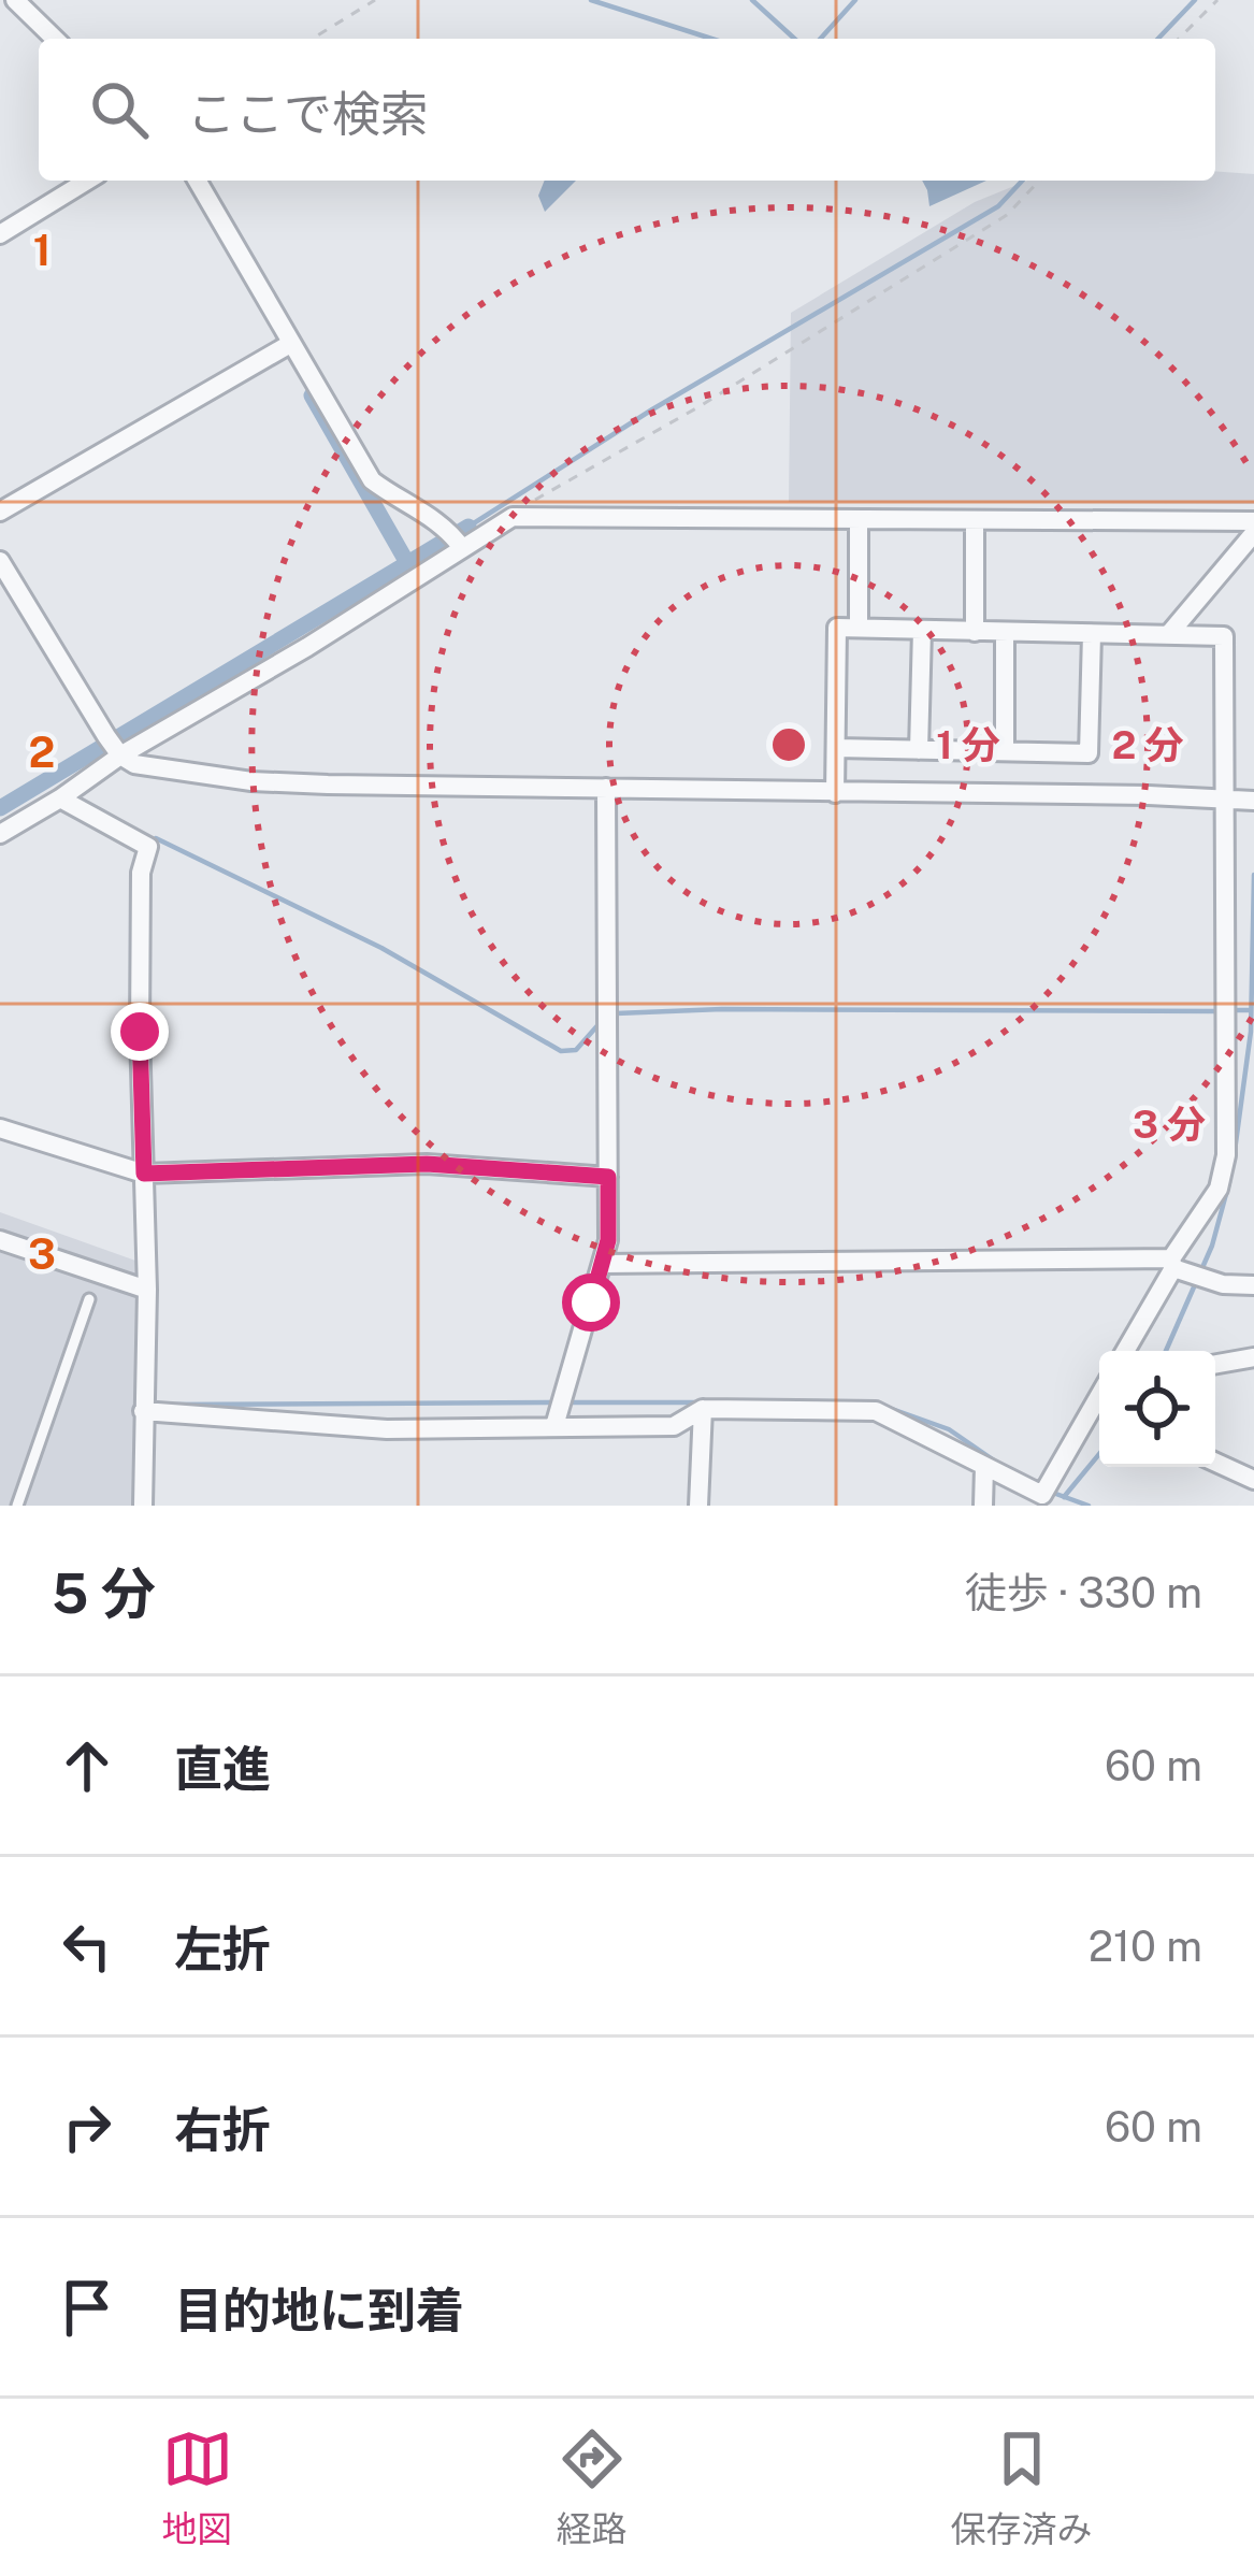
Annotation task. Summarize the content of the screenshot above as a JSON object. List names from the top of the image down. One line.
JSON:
{"page":{"search":"ここで検索","heading":["5 分","徒歩 · 330 m"],"list":[["直進","60 m"],["左折","210 m"],["右折","60 m"],"目的地に到着"],"nav":["地図","経路","保存済み"]},"grid":{"rows":["1","2","3"]},"rings":["1 分","2 分","3 分"]}
